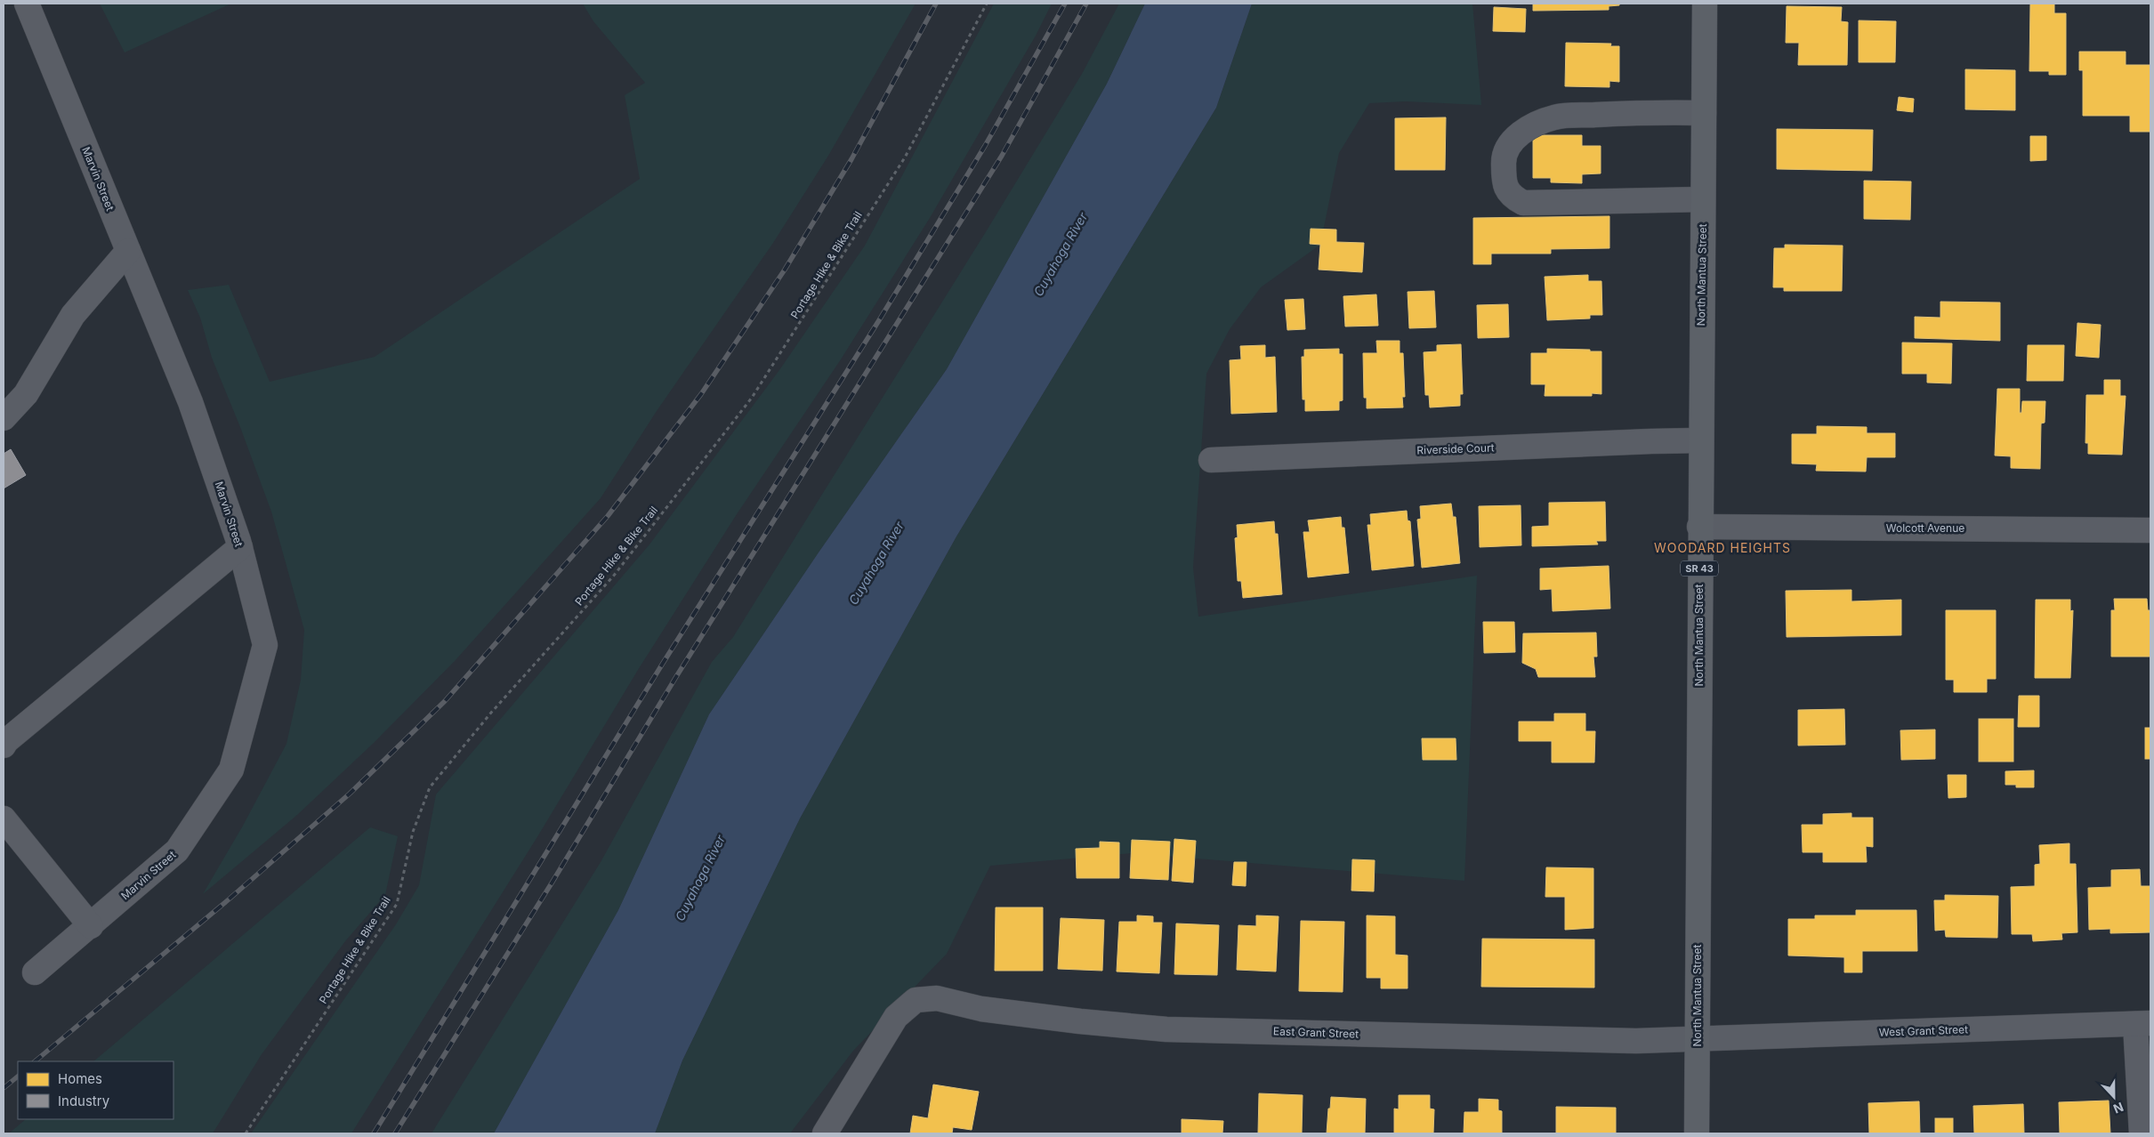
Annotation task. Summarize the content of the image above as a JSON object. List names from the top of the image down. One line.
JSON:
{"streets":{"main road":["North Mantua Street","SR 43"],"street":["Marvin Street","Riverside Court","Wolcott Avenue","West Grant Street","East Grant Street"],"path":["Portage Hike & Bike Trail"]},"crossings":[["North Mantua Street","Riverside Court"],["North Mantua Street","Wolcott Avenue"],["North Mantua Street","West Grant Street"],["North Mantua Street","East Grant Street"],["West Grant Street","East Grant Street"]],"districts":["WOODARD HEIGHTS"],"water":["Cuyahoga River"],"legend":["Homes","Industry"],"north":"bottom"}
